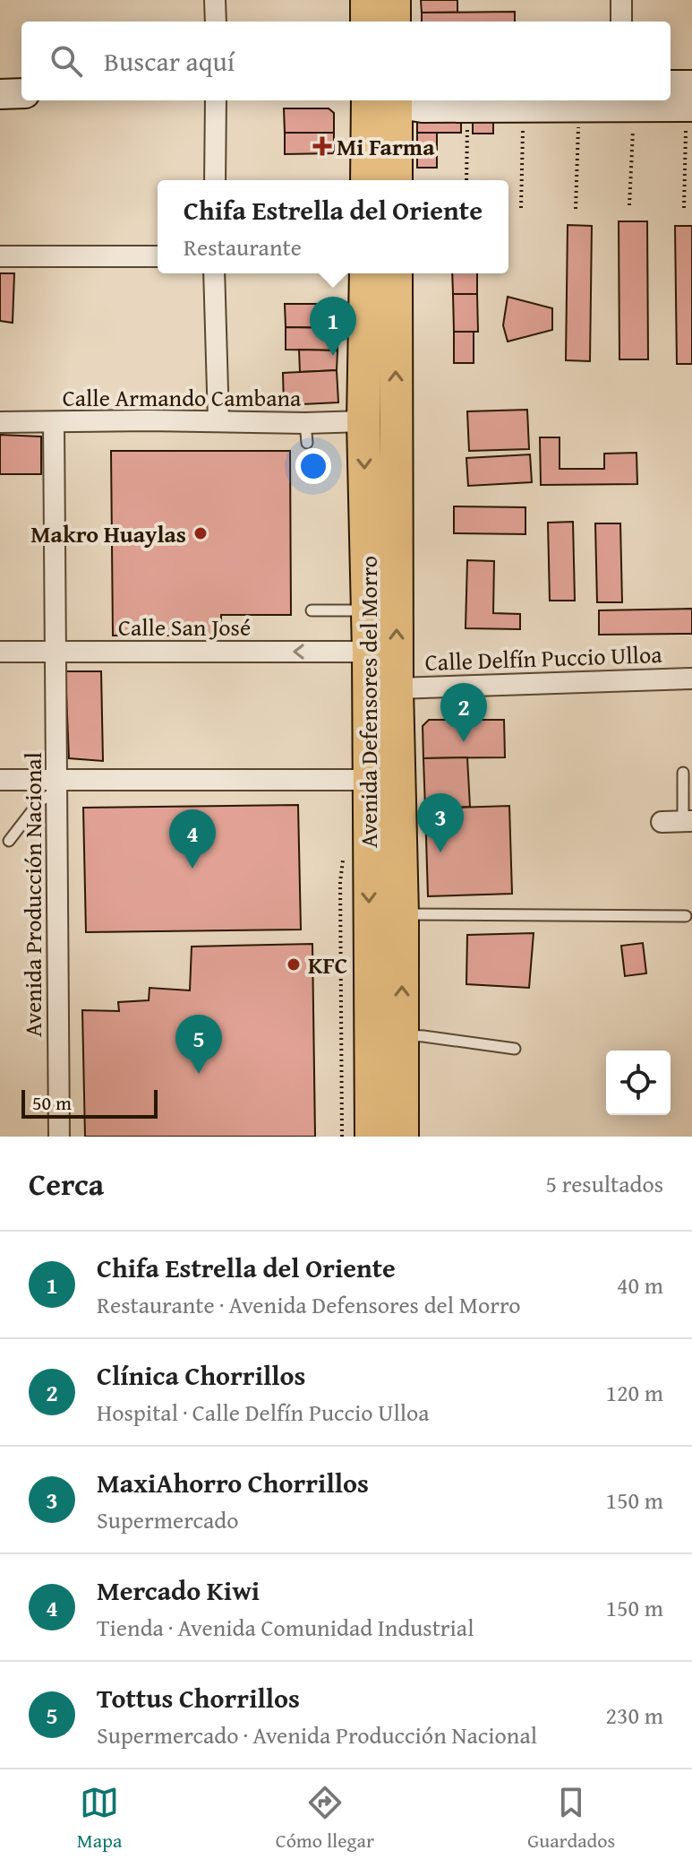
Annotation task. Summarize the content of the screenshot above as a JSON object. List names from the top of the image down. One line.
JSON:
{"streets":{"main road":["Avenida Defensores del Morro"],"street":["Calle Armando Cambana","Calle San José","Calle Delfín Puccio Ulloa","Avenida Producción Nacional"]},"crossings":[["Calle Armando Cambana","Avenida Defensores del Morro"],["Calle Armando Cambana","Avenida Producción Nacional"],["Calle San José","Avenida Defensores del Morro"],["Calle San José","Avenida Producción Nacional"],["Calle Delfín Puccio Ulloa","Avenida Defensores del Morro"]],"places":{"health":["Mi Farma"],"other":["Makro Huaylas","KFC"]},"scale_bar":"50 m","page":{"search":"Buscar aquí","popup":["Chifa Estrella del Oriente","Restaurante"],"pins":["1","2","3","4","5"],"scale":"50 m","heading":["Cerca","5 resultados"],"list":[{"mark":"1","name":"Chifa Estrella del Oriente","note":"Restaurante · Avenida Defensores del Morro","value":"40 m"},{"mark":"2","name":"Clínica Chorrillos","note":"Hospital · Calle Delfín Puccio Ulloa","value":"120 m"},{"mark":"3","name":"MaxiAhorro Chorrillos","note":"Supermercado","value":"150 m"},{"mark":"4","name":"Mercado Kiwi","note":"Tienda · Avenida Comunidad Industrial","value":"150 m"},{"mark":"5","name":"Tottus Chorrillos","note":"Supermercado · Avenida Producción Nacional","value":"230 m"}],"nav":["Mapa","Cómo llegar","Guardados"]}}
